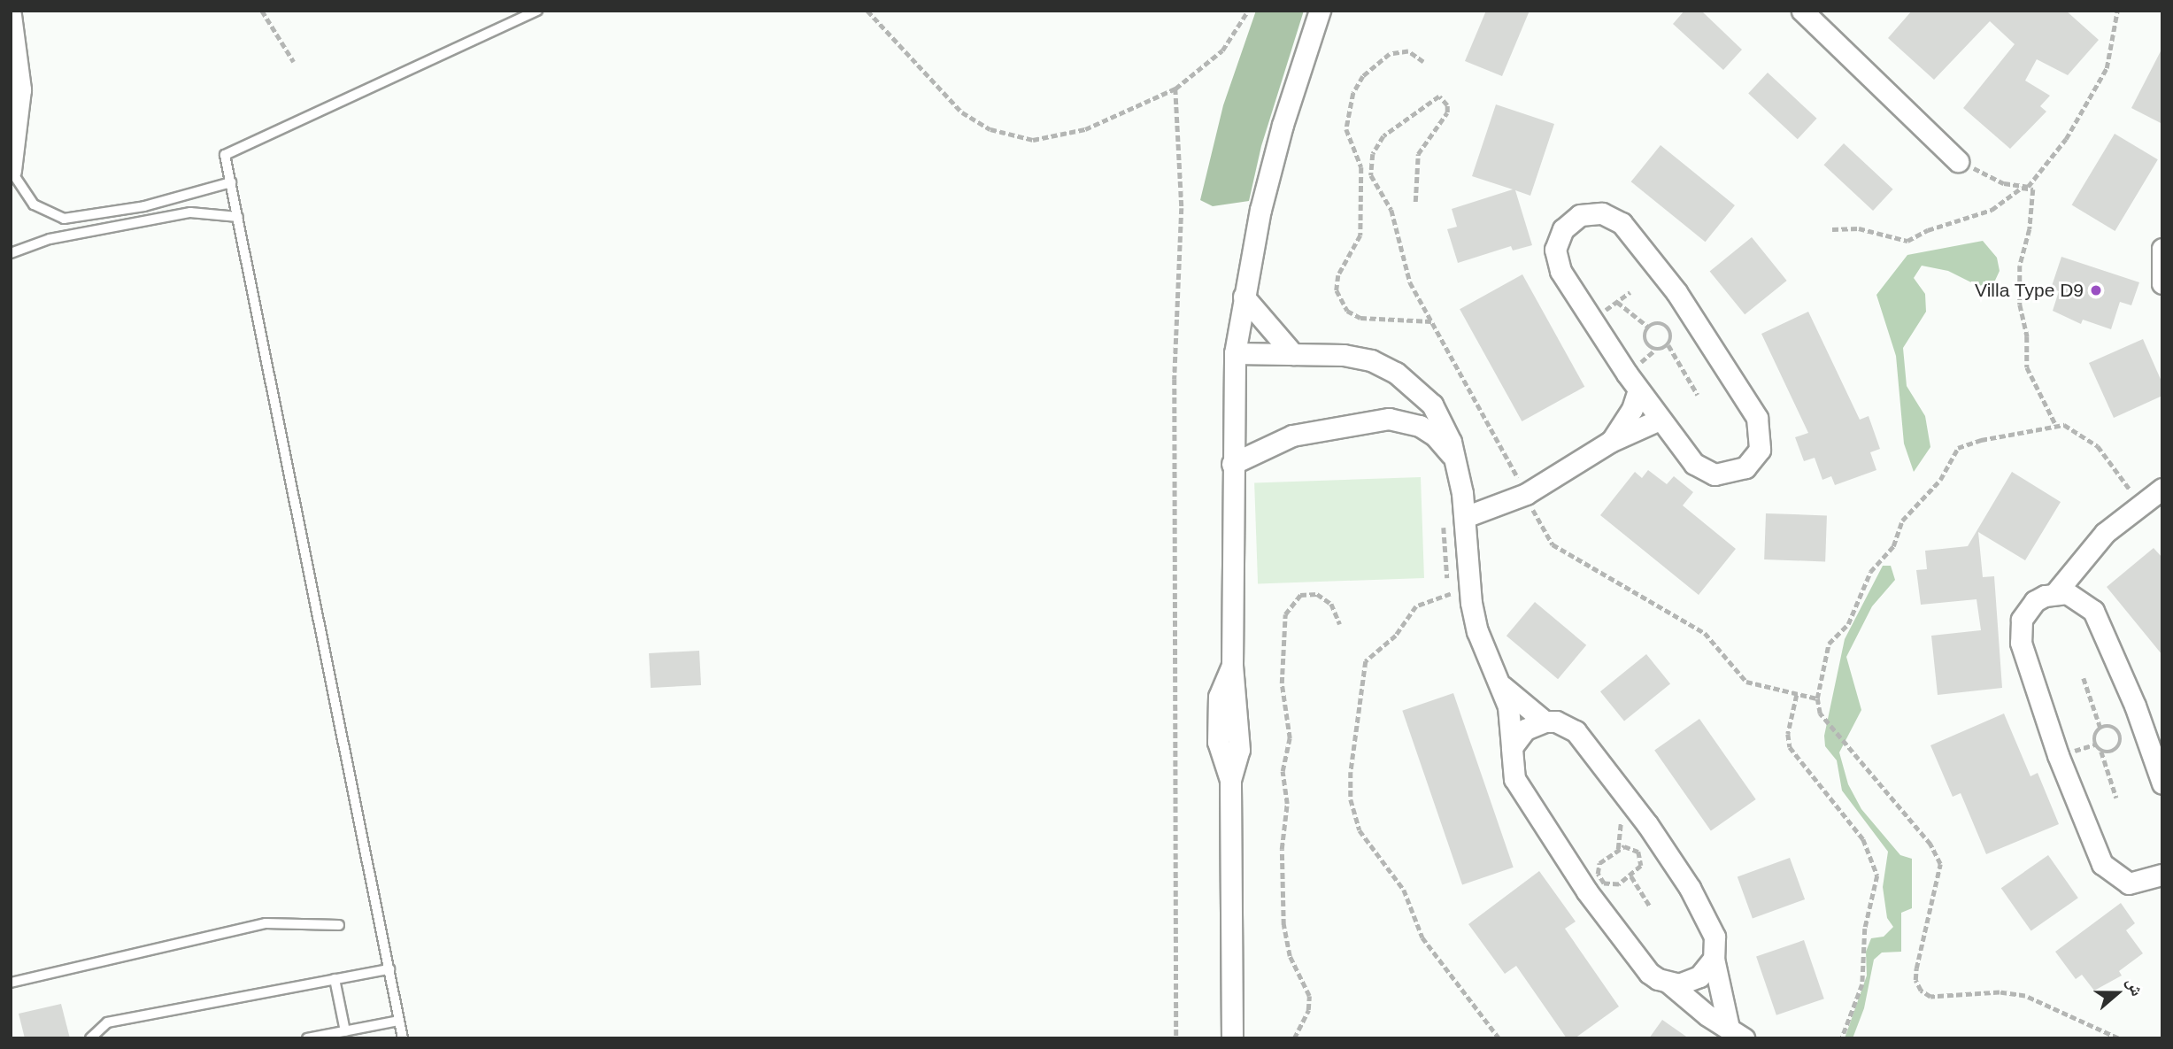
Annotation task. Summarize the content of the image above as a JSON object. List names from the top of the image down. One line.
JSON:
{"places":["Villa Type D9"],"north":"right"}
